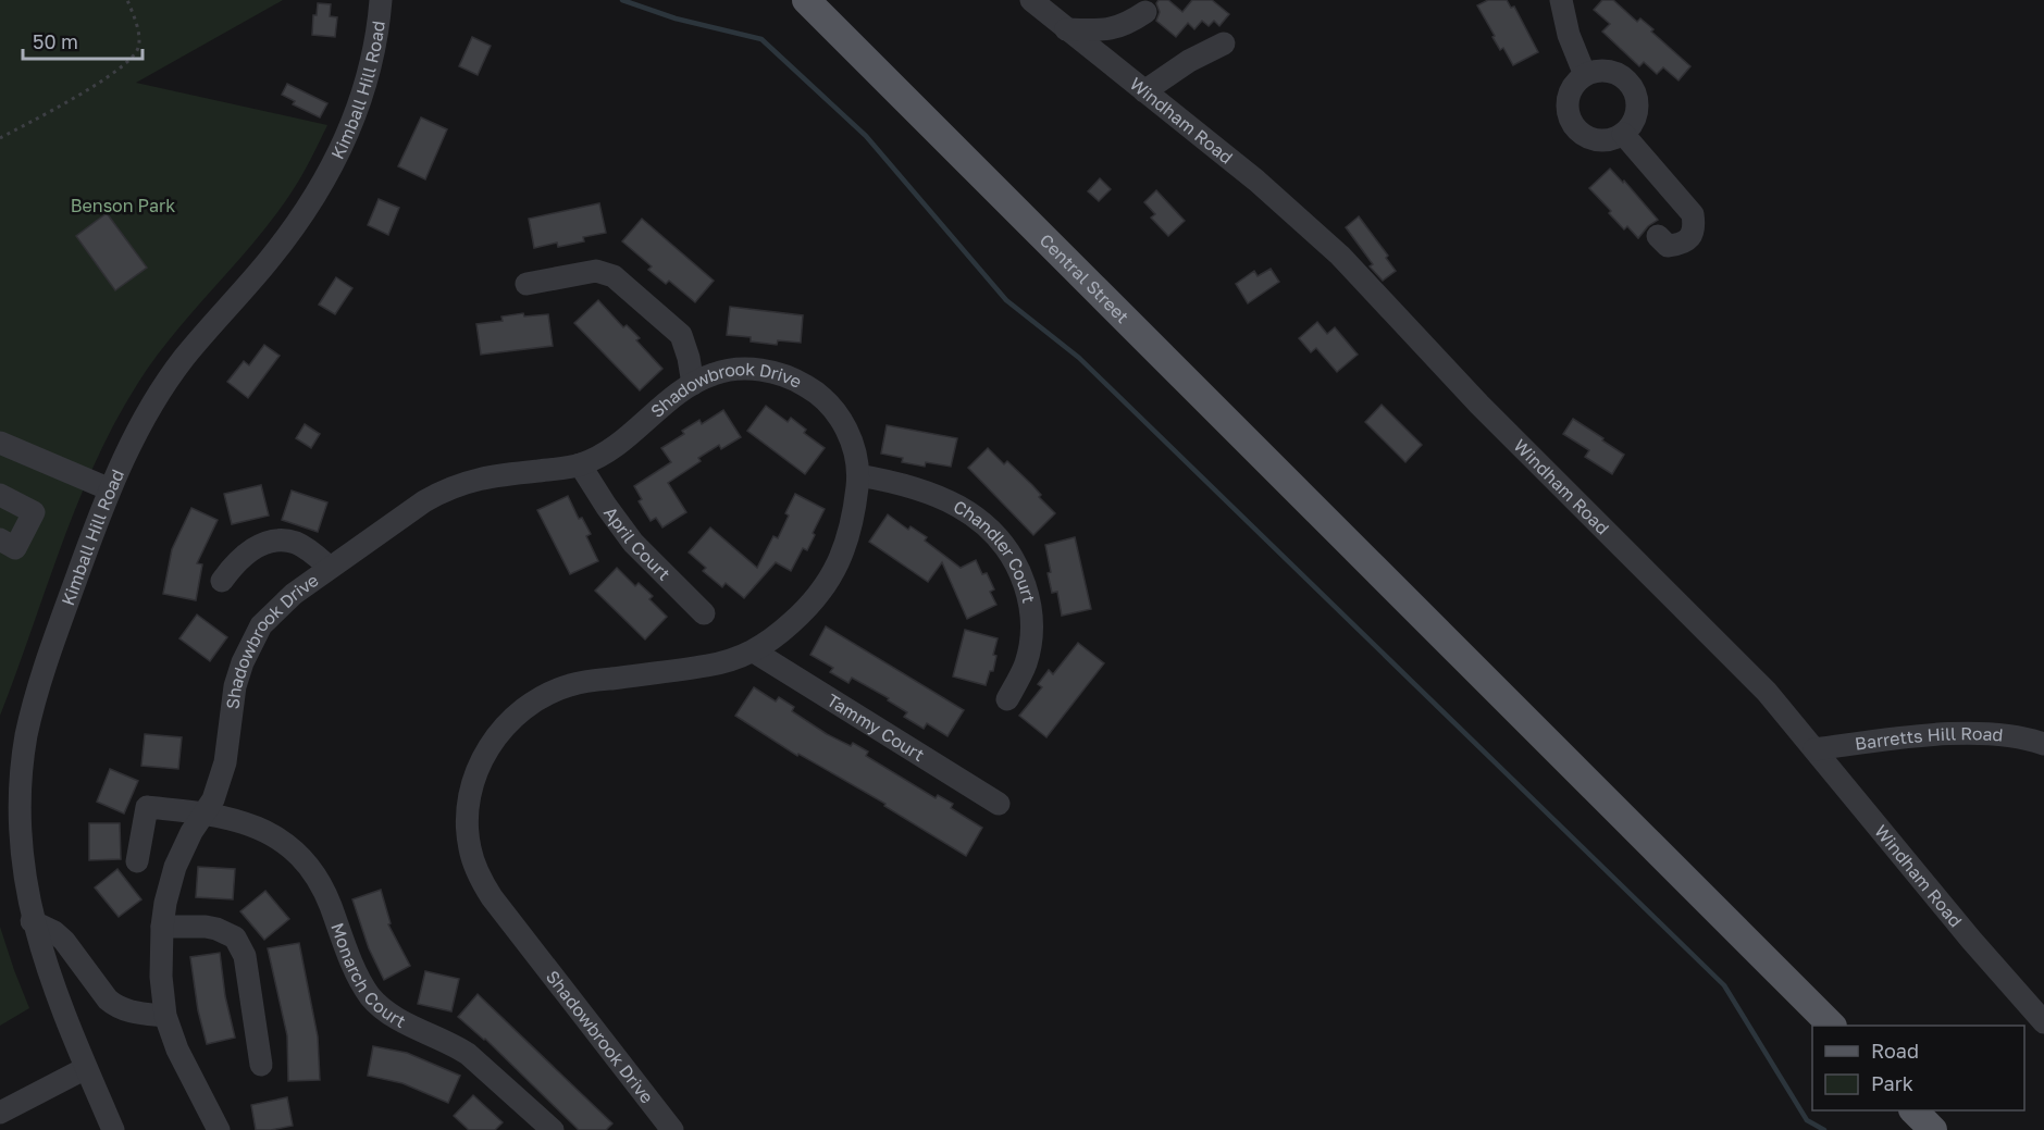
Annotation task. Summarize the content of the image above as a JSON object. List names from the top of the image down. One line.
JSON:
{"streets":{"main road":["Central Street"],"street":["Kimball Hill Road","Windham Road","Shadowbrook Drive","April Court","Chandler Court","Tammy Court","Barretts Hill Road","Monarch Court"]},"crossings":[["Windham Road","Barretts Hill Road"],["Shadowbrook Drive","April Court"],["Shadowbrook Drive","Chandler Court"],["Shadowbrook Drive","Tammy Court"],["Shadowbrook Drive","Monarch Court"]],"parks":["Benson Park"],"legend":["Road","Park"],"scale_bar":"50 m"}
